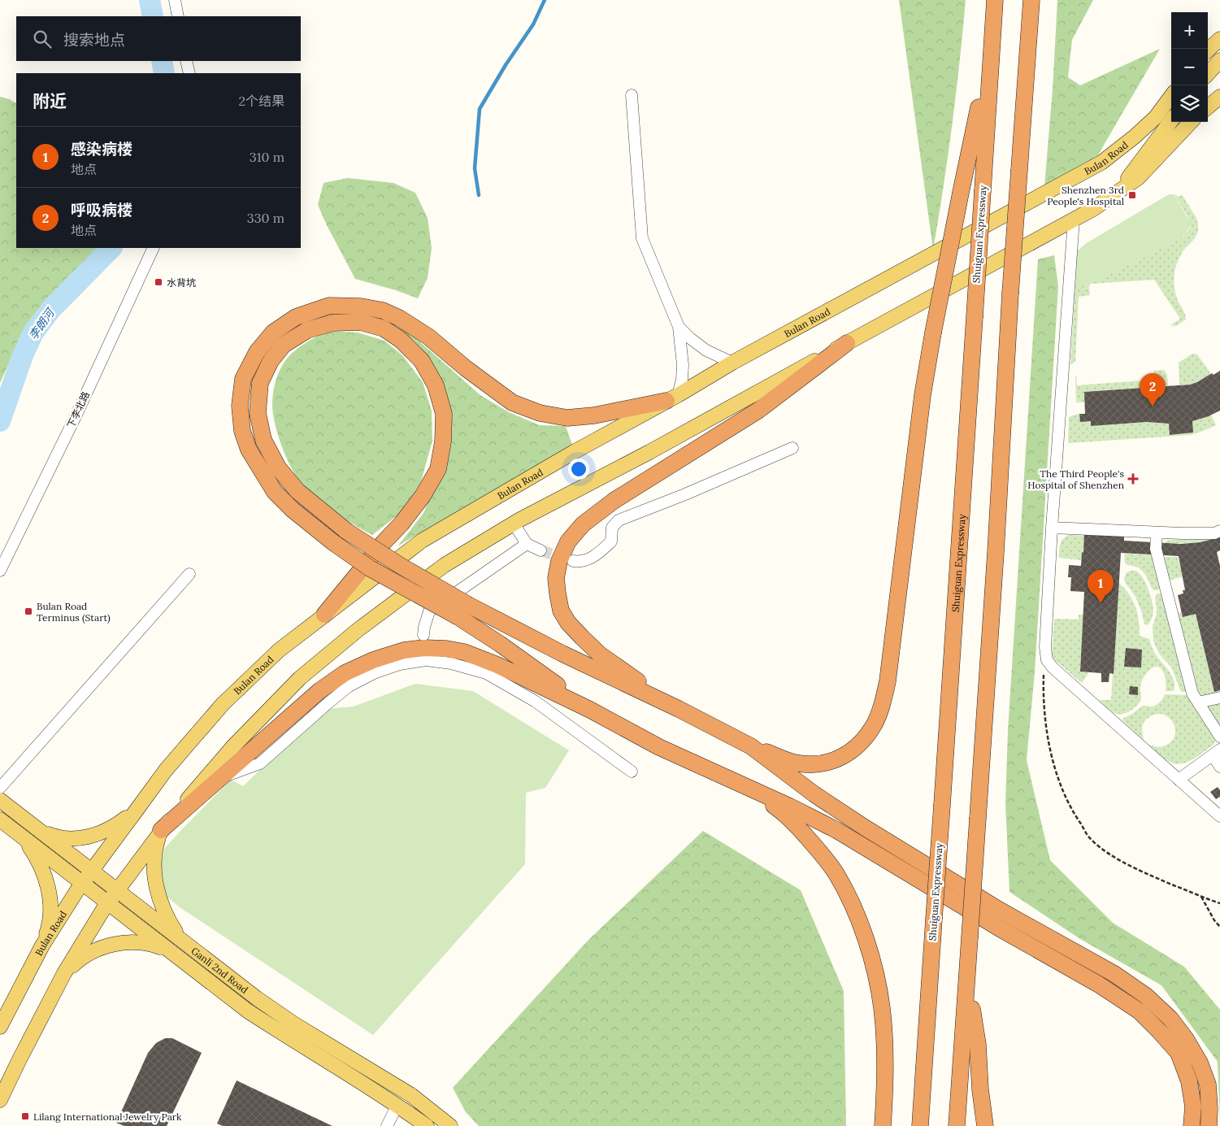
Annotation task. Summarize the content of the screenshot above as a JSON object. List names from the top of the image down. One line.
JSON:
{"streets":{"highway":["Shuiguan Expressway"],"main road":["Bulan Road","Ganli 2nd Road"],"street":["下李北路"]},"crossings":[["Bulan Road","Ganli 2nd Road"]],"water":["李朗河"],"places":{"transit":["Shenzhen 3rd People‘s Hospital","水背坑","Bulan Road Terminus (Start)","Lilang International Jewelry Park"],"health":["The Third People's Hospital of Shenzhen"]},"page":{"map_buttons":["+","−"],"search":"搜索地点","heading":["附近","2个结果"],"list":[{"mark":"1","name":"感染病楼","note":"地点","value":"310 m"},{"mark":"2","name":"呼吸病楼","note":"地点","value":"330 m"}],"pins":["2","1"]}}
